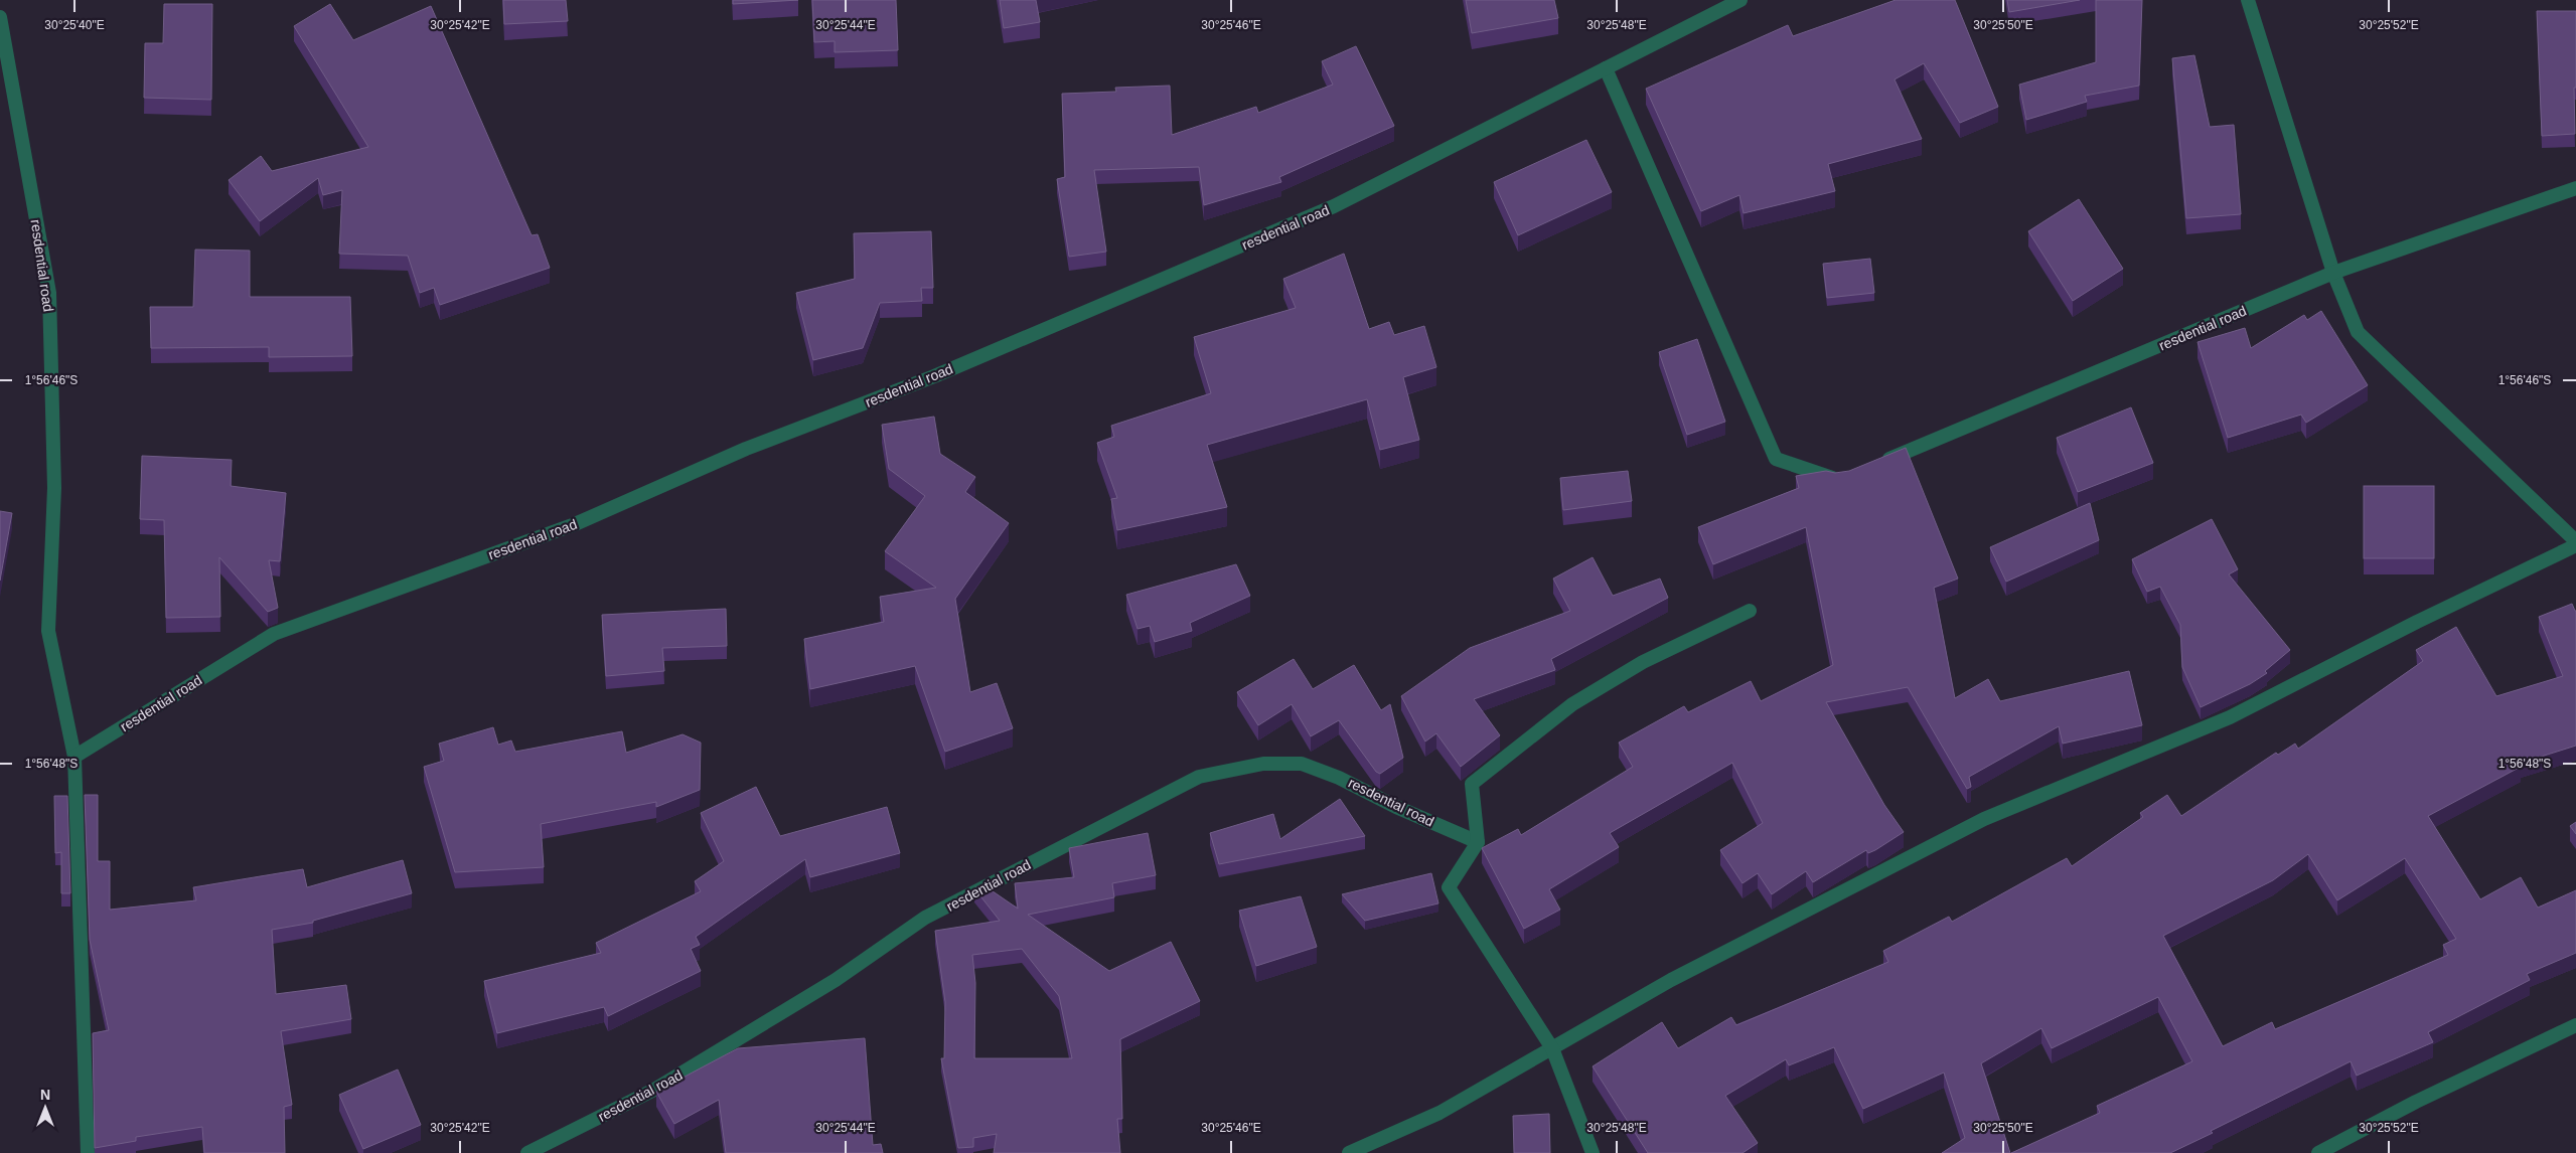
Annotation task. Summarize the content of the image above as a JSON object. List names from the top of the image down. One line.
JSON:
{"streets":{"street":["resdential road"]},"north":"top","coordinates":["30°25'40\"E","30°25'42\"E","30°25'44\"E","30°25'46\"E","30°25'48\"E","30°25'50\"E","30°25'52\"E","1°56'46\"S","1°56'48\"S"]}
